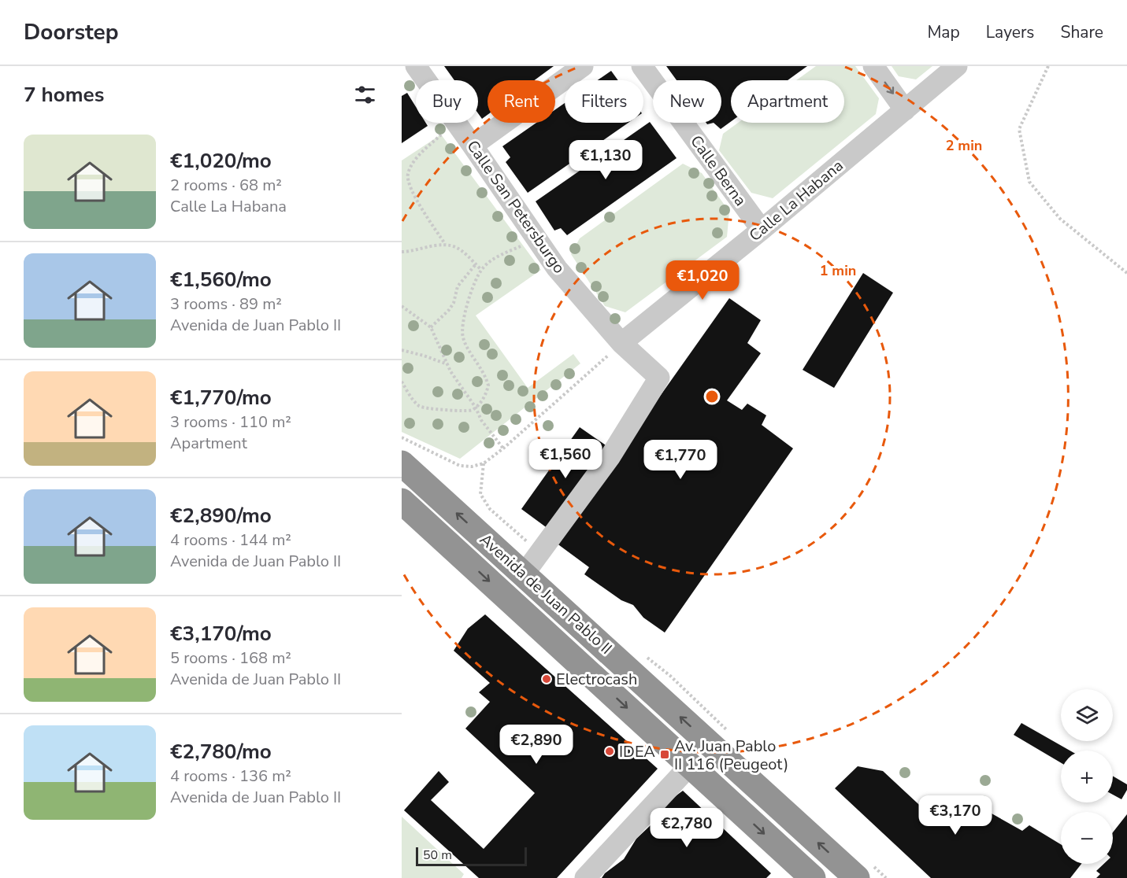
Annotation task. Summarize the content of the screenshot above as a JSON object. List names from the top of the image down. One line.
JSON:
{"streets":{"highway":["Avenida de Juan Pablo II"],"street":["Calle Berna","Calle La Habana","Calle San Petersburgo"]},"crossings":[["Calle Berna","Calle La Habana"],["Calle La Habana","Calle San Petersburgo"],["Calle San Petersburgo","Avenida de Juan Pablo II"]],"places":{"other":["Electrocash","IDEA"],"transit":["Av. Juan Pablo II 116 (Peugeot)"]},"scale_bar":"50 m","page":{"header":"Doorstep","nav":["Map","Layers","Share"],"heading":"7 homes","chip":["Buy","Rent","Filters","New","Apartment"],"list":[{"name":"€1,020/mo","note":"2 rooms · 68 m² · Calle La Habana"},{"name":"€1,560/mo","note":"3 rooms · 89 m² · Avenida de Juan Pablo II"},{"name":"€1,770/mo","note":"3 rooms · 110 m² · Apartment"},{"name":"€2,890/mo","note":"4 rooms · 144 m² · Avenida de Juan Pablo II"},{"name":"€3,170/mo","note":"5 rooms · 168 m² · Avenida de Juan Pablo II"},{"name":"€2,780/mo","note":"4 rooms · 136 m² · Avenida de Juan Pablo II"}],"price":["€1,130","€1,020","€1,560","€1,770","€2,890","€3,170","€2,780"],"map_buttons":["+","−"],"scale":"50 m"},"rings":["2 min","1 min"]}
